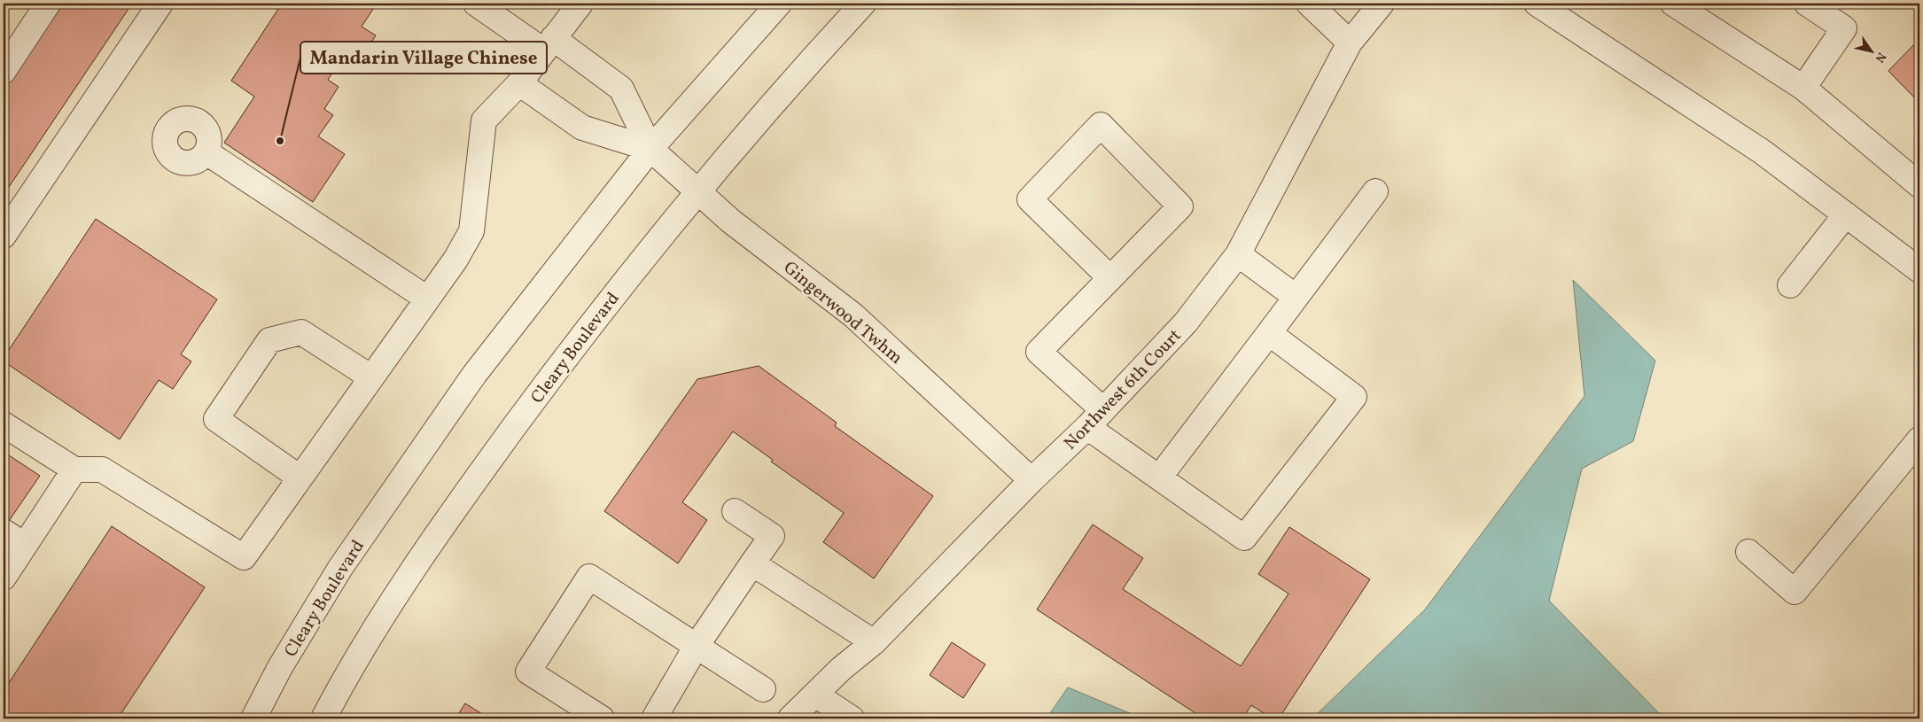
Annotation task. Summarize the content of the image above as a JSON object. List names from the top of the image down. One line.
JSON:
{"streets":{"street":["Gingerwood Twhm","Cleary Boulevard","Northwest 6th Court"]},"crossings":[["Gingerwood Twhm","Cleary Boulevard"],["Gingerwood Twhm","Northwest 6th Court"]],"places":["Mandarin Village Chinese"],"north":"bottom right"}
